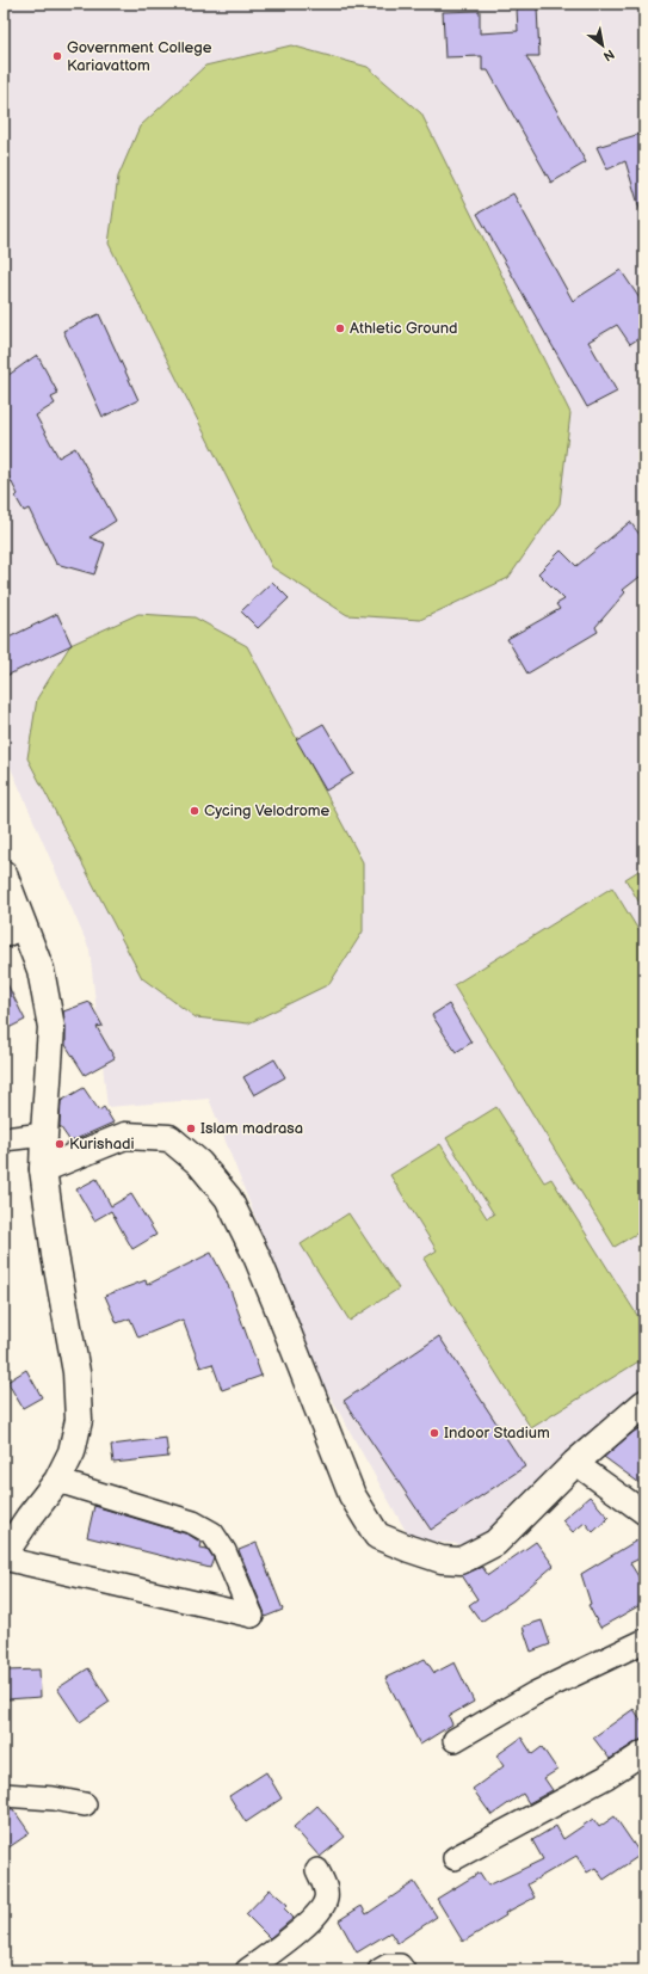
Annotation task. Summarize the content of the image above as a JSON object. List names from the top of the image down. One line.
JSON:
{"places":["Government College Kariavattom","Athletic Ground","Cycing Velodrome","Islam madrasa","Kurishadi","Indoor Stadium"],"north":"bottom right"}
